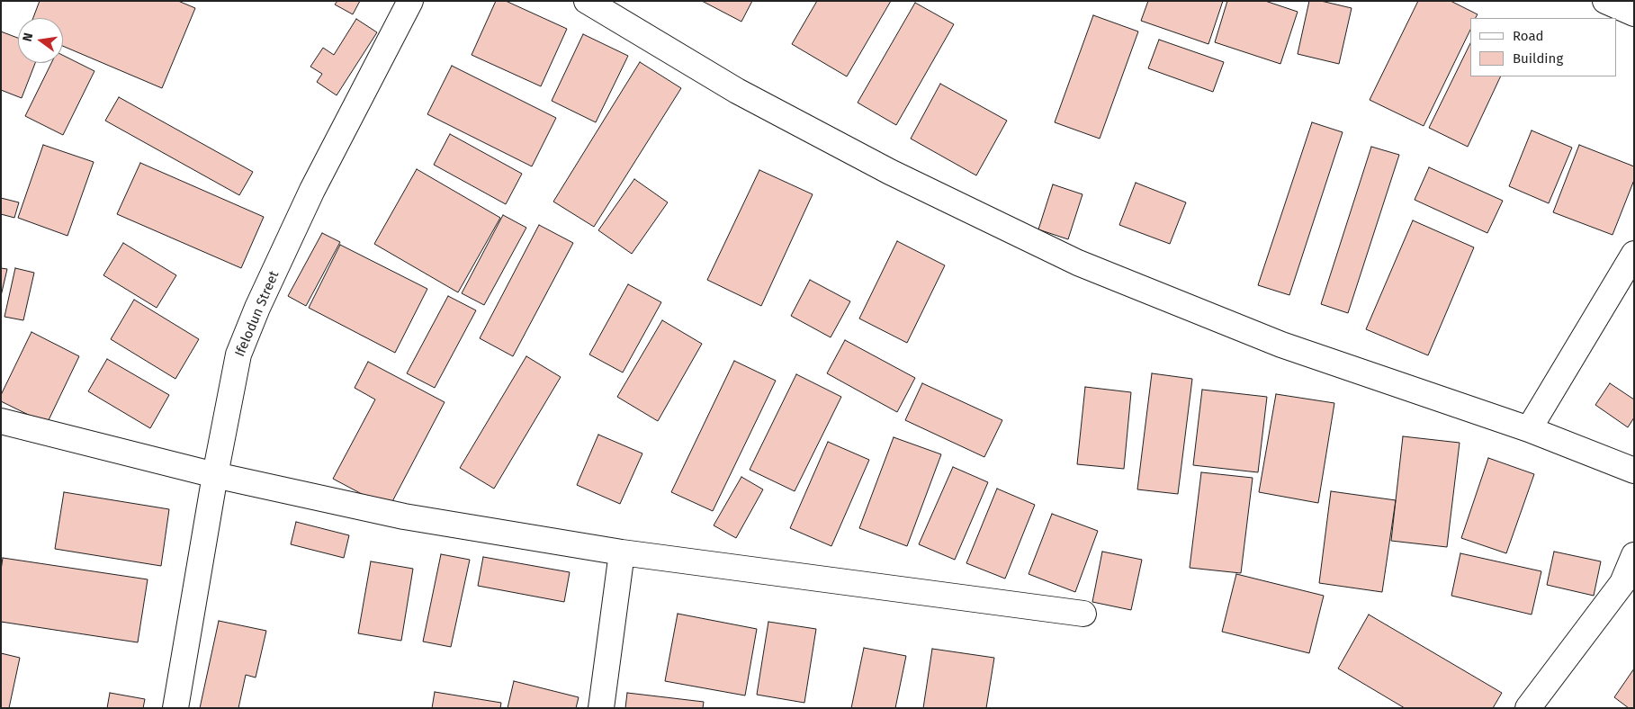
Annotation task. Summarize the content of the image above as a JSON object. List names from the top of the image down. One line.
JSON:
{"streets":{"street":["Ifelodun Street"]},"legend":["Road","Building"],"north":"left"}
